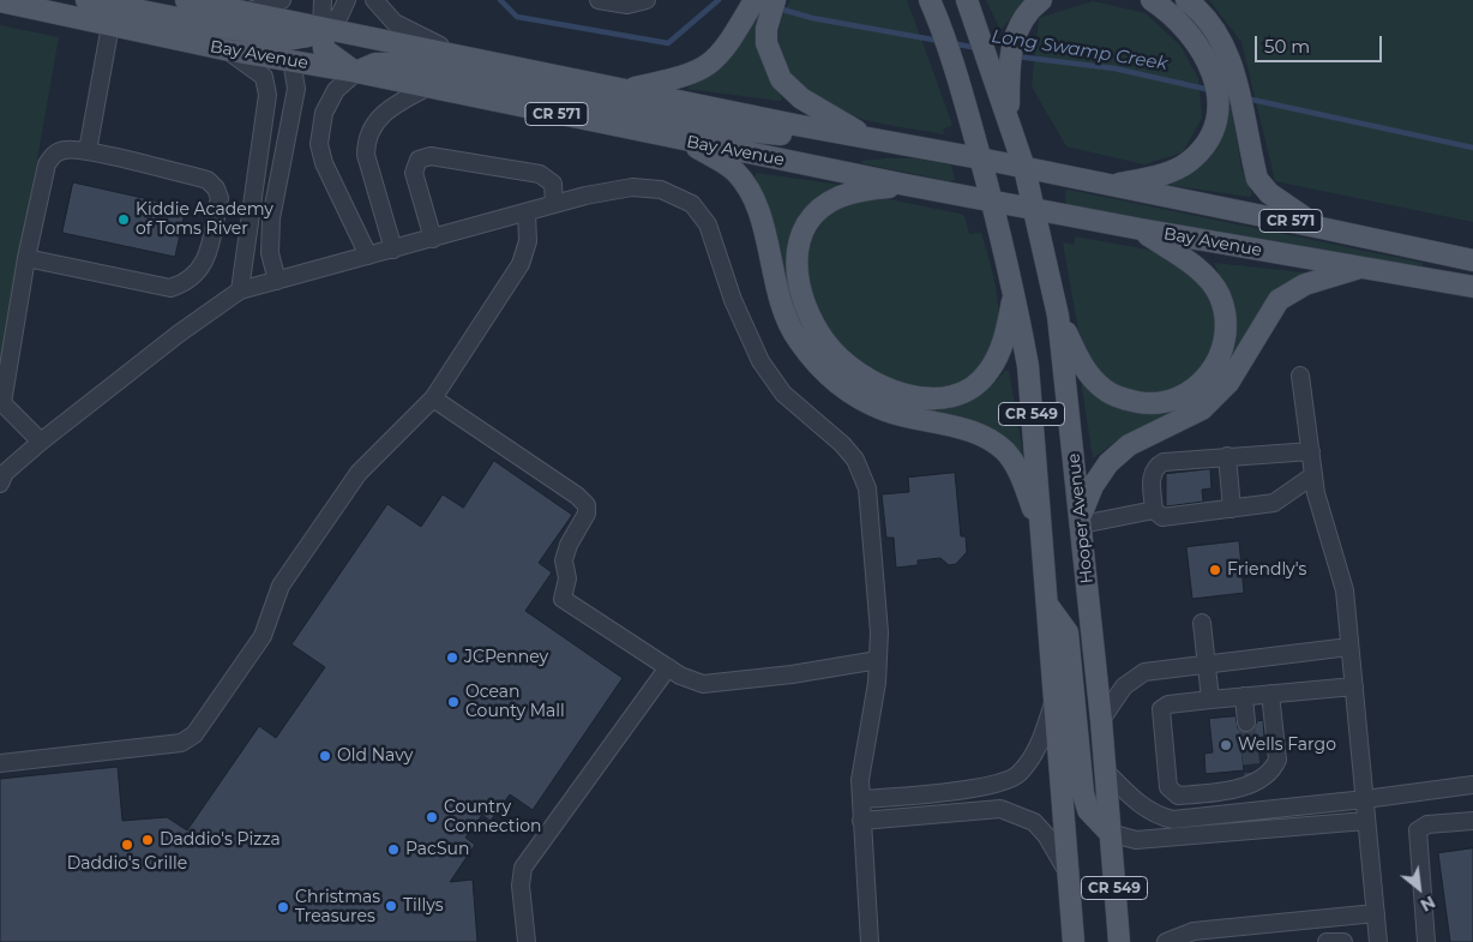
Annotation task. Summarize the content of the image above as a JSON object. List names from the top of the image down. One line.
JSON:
{"streets":{"main road":["Bay Avenue","CR 571","CR 549","Hooper Avenue"]},"crossings":[["Bay Avenue","CR 549"],["Bay Avenue","Hooper Avenue"]],"water":["Long Swamp Creek"],"places":["Kiddie Academy of Toms River","Friendly's","JCPenney","Ocean County Mall","Wells Fargo","Old Navy","Country Connection","Daddio's Pizza","Daddio's Grille","PacSun","Tillys","Christmas Treasures"],"scale_bar":"50 m","north":"bottom right"}
